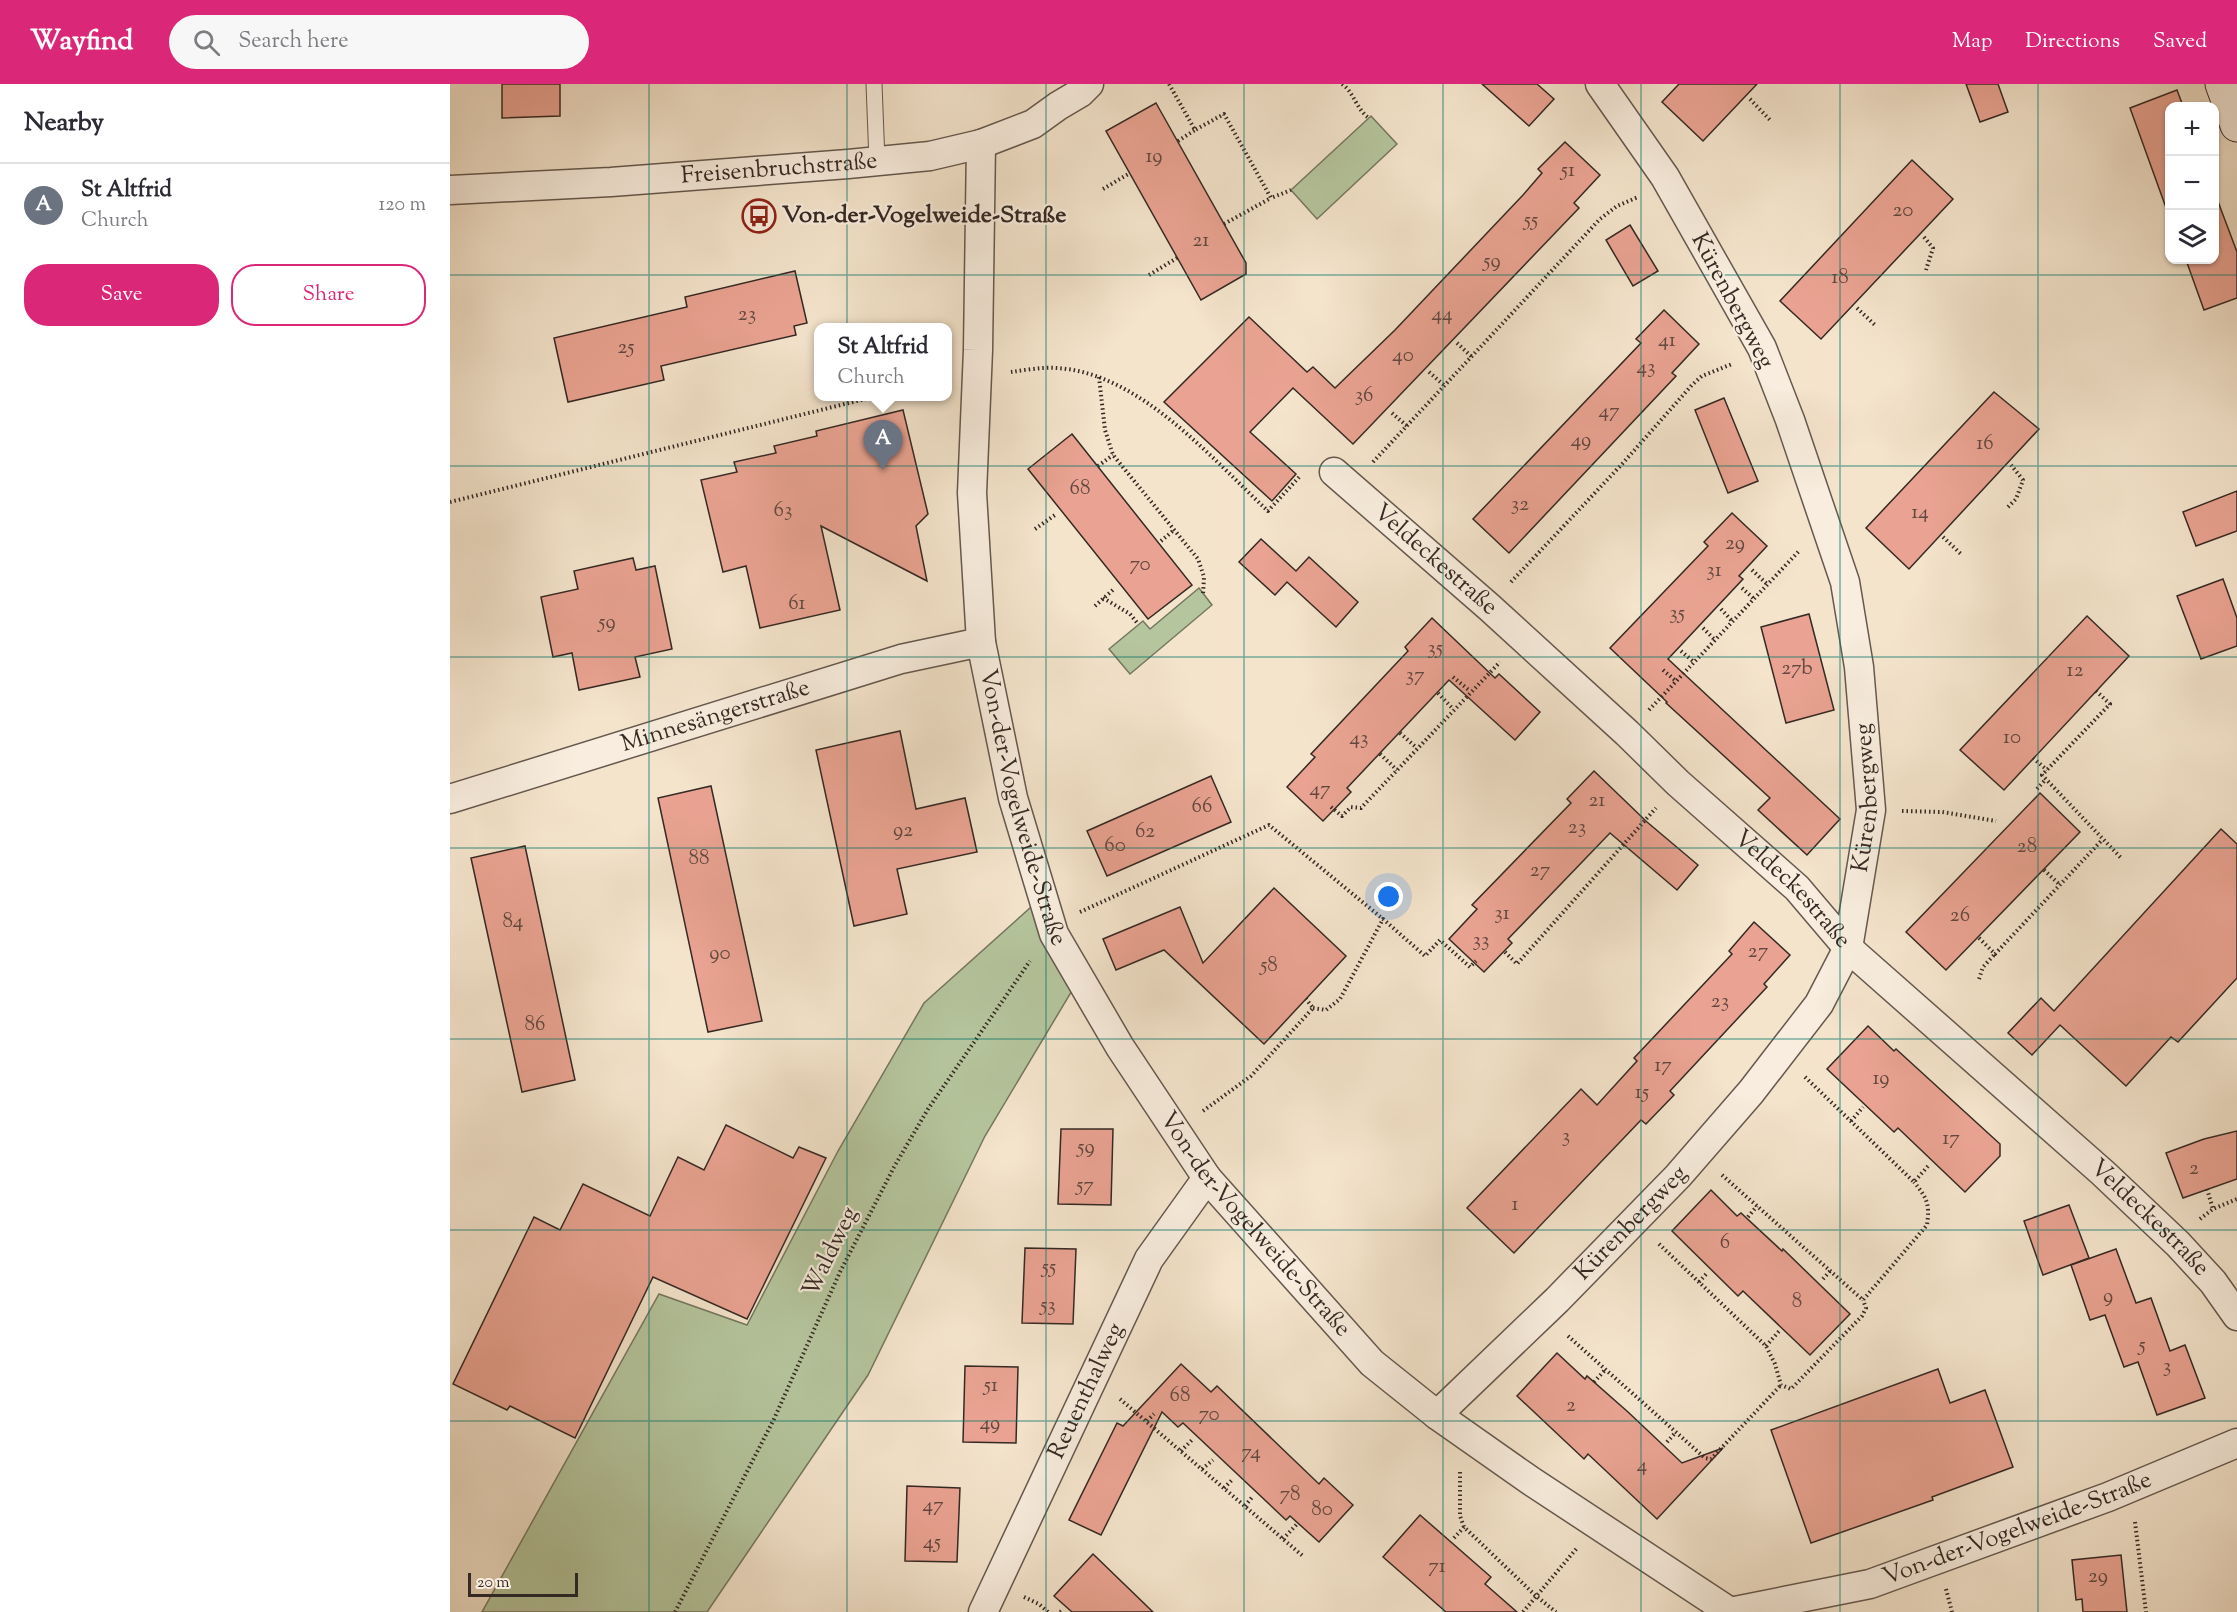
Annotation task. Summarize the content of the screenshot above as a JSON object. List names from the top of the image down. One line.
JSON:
{"streets":{"street":["Freisenbruchstraße","Kürenbergweg","Veldeckestraße","Minnesängerstraße","Von-der-Vogelweide-Straße","Reuenthalweg"],"path":["Waldweg"]},"crossings":[["Freisenbruchstraße","Von-der-Vogelweide-Straße"],["Kürenbergweg","Veldeckestraße"],["Kürenbergweg","Von-der-Vogelweide-Straße"],["Minnesängerstraße","Von-der-Vogelweide-Straße"],["Von-der-Vogelweide-Straße","Waldweg"],["Von-der-Vogelweide-Straße","Reuenthalweg"]],"places":{"bus stop":["Von-der-Vogelweide-Straße"]},"house_numbers":["19","51","20","55","21","59","18","23","44","41","25","40","43","36","47","49","16","68","32","63","14","29","70","31","61","35","59","35","27b","12","37","10","43","47","21","66","23","92","62","60","28","88","27","31","26","84","33","27","90","58","23","86","17","19","15","3","17","59","2","57","1","6","55","9","8","53","5","3","51","68","2","70","49","74","4","78","47","80","45","71","29"],"scale_bar":"20 m","page":{"header":"Wayfind","search":"Search here","nav":["Map","Directions","Saved"],"heading":"Nearby","map_buttons":["+","−"],"list":[{"mark":"A","name":"St Altfrid","note":"Church","value":"120 m"}],"buttons":["Save","Share"],"popup":["St Altfrid","Church"],"pins":"A","scale":"20 m"}}
